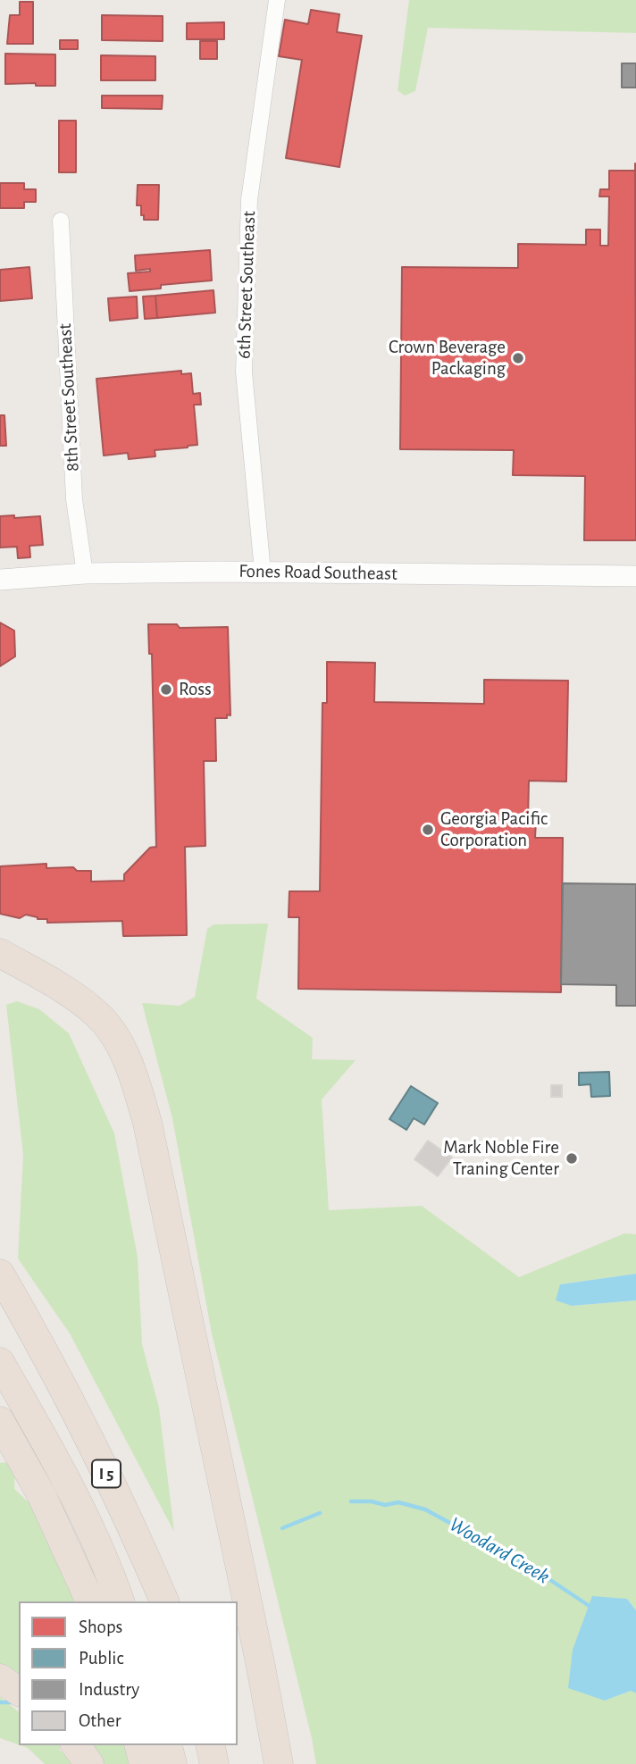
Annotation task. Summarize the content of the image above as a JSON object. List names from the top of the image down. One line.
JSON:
{"streets":{"highway":["I 5"],"street":["6th Street Southeast","8th Street Southeast","Fones Road Southeast"]},"crossings":[["6th Street Southeast","Fones Road Southeast"],["8th Street Southeast","Fones Road Southeast"]],"water":["Woodard Creek"],"places":["Crown Beverage Packaging","Ross","Georgia Pacific Corporation","Mark Noble Fire Traning Center"],"legend":["Shops","Public","Industry","Other"]}
